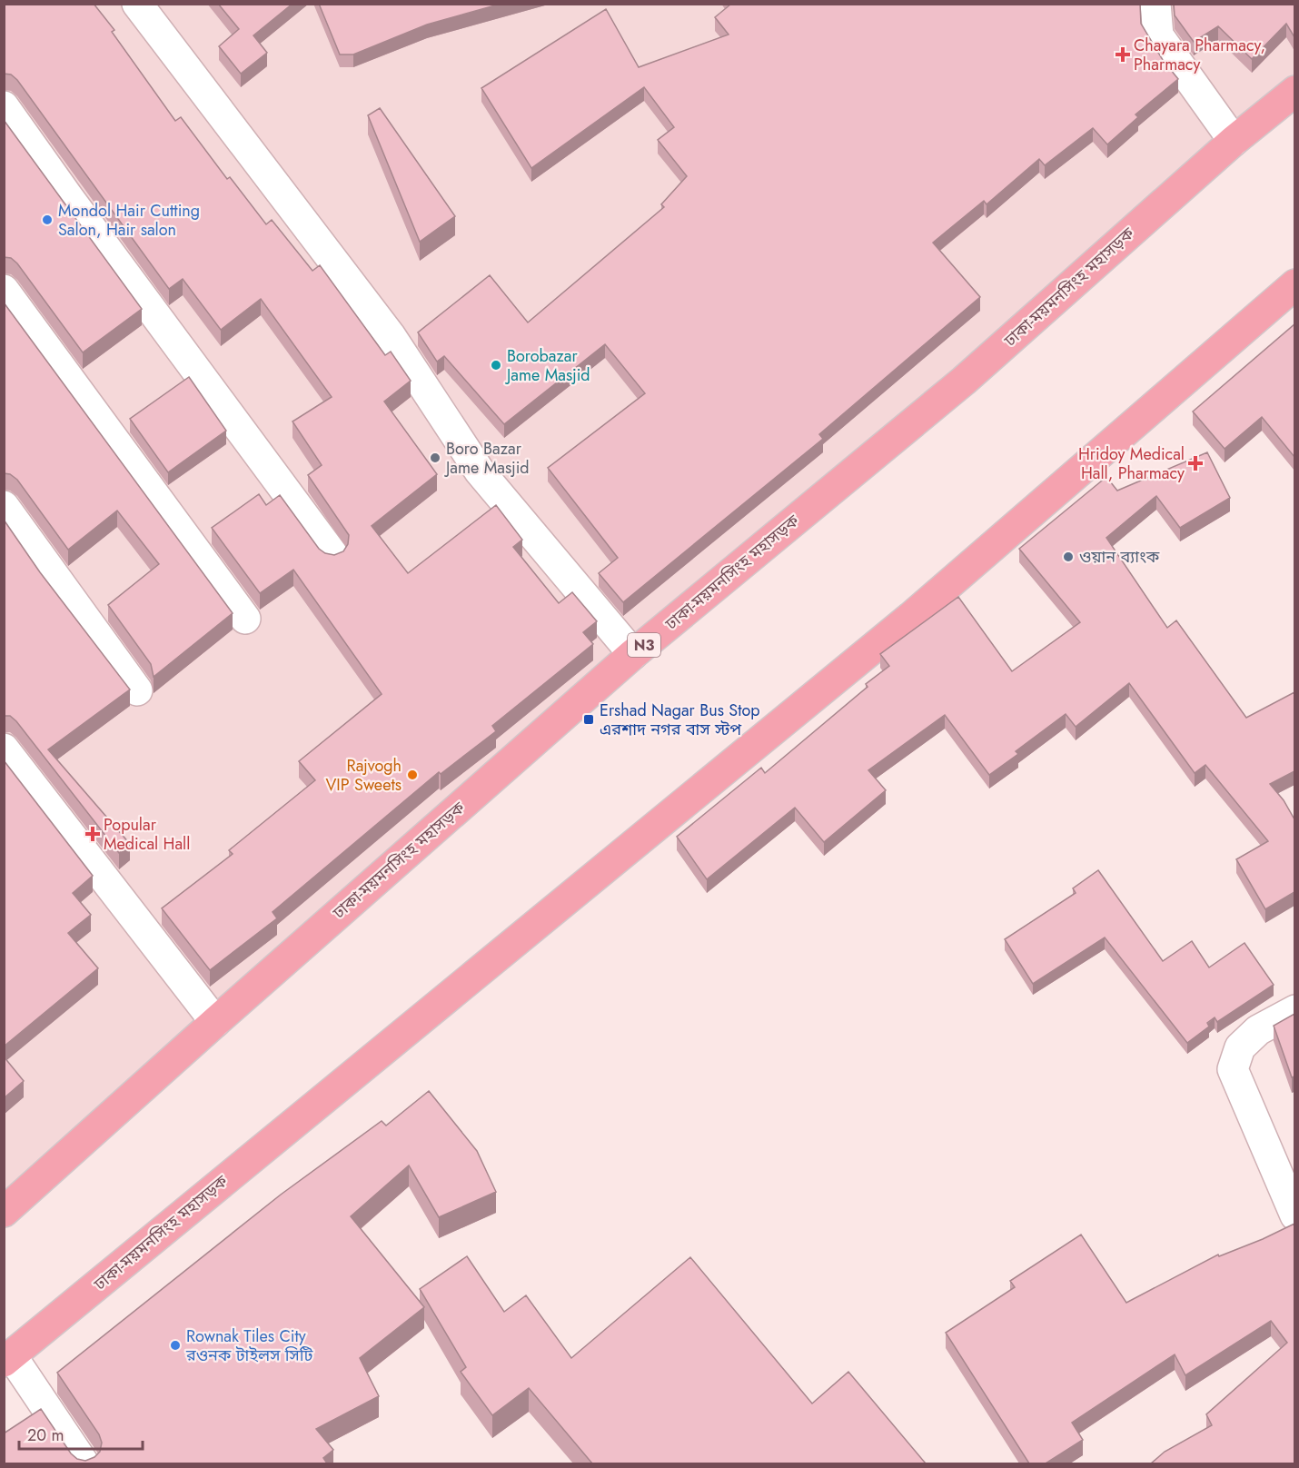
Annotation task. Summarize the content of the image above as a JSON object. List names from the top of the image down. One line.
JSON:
{"streets":{"highway":["ঢাকা-ময়মনসিংহ মহাসড়ক","N3"]},"places":{"health":["Chayara Pharmacy, Pharmacy","Hridoy Medical Hall, Pharmacy","Popular Medical Hall"],"other":["Mondol Hair Cutting Salon, Hair salon","Borobazar Jame Masjid","Boro Bazar Jame Masjid","ওয়ান ব্যাংক","Rajvogh VIP Sweets","Rownak Tiles City রওনক টাইলস সিটি"],"transit":["Ershad Nagar Bus Stop এরশাদ নগর বাস স্টপ"]},"scale_bar":"20 m"}
